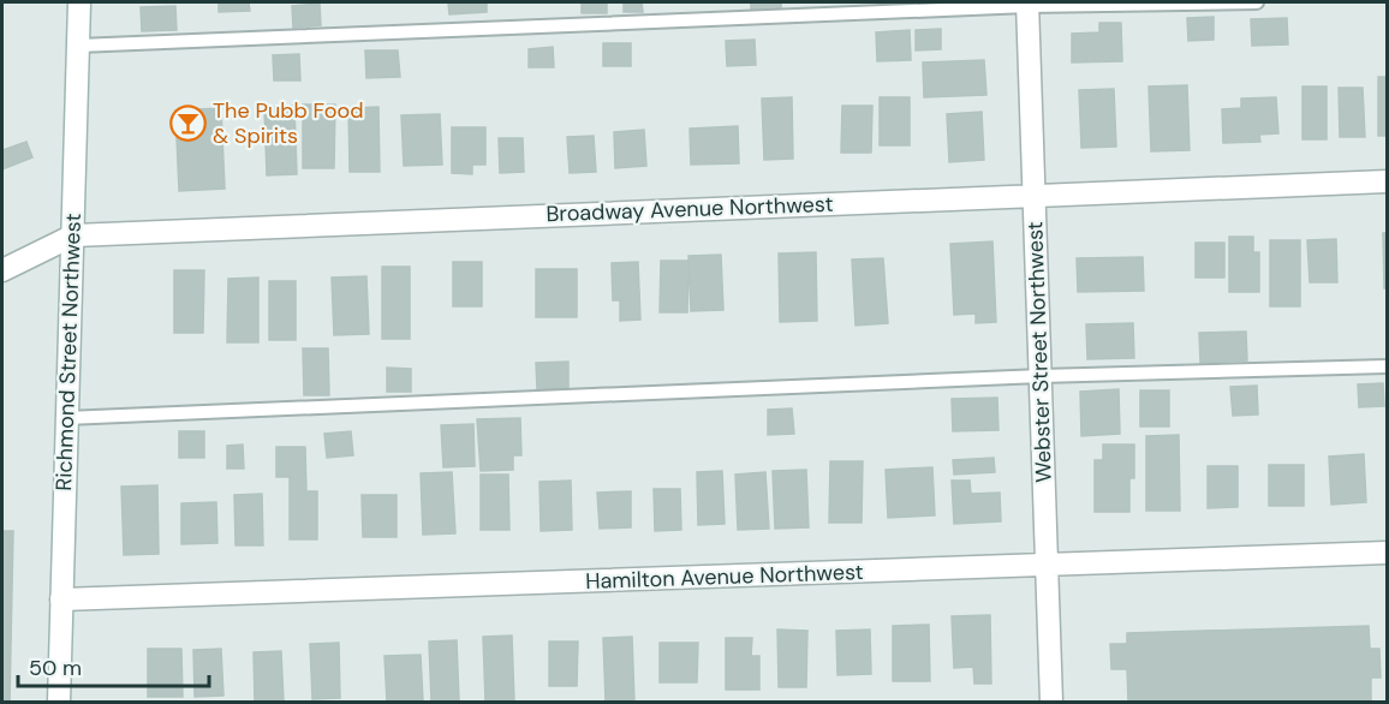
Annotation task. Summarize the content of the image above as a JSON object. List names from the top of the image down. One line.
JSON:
{"streets":{"street":["Broadway Avenue Northwest","Richmond Street Northwest","Webster Street Northwest","Hamilton Avenue Northwest"]},"crossings":[["Broadway Avenue Northwest","Richmond Street Northwest"],["Broadway Avenue Northwest","Webster Street Northwest"],["Richmond Street Northwest","Hamilton Avenue Northwest"],["Webster Street Northwest","Hamilton Avenue Northwest"]],"places":{"bar":["The Pubb Food & Spirits"]},"scale_bar":"50 m"}
